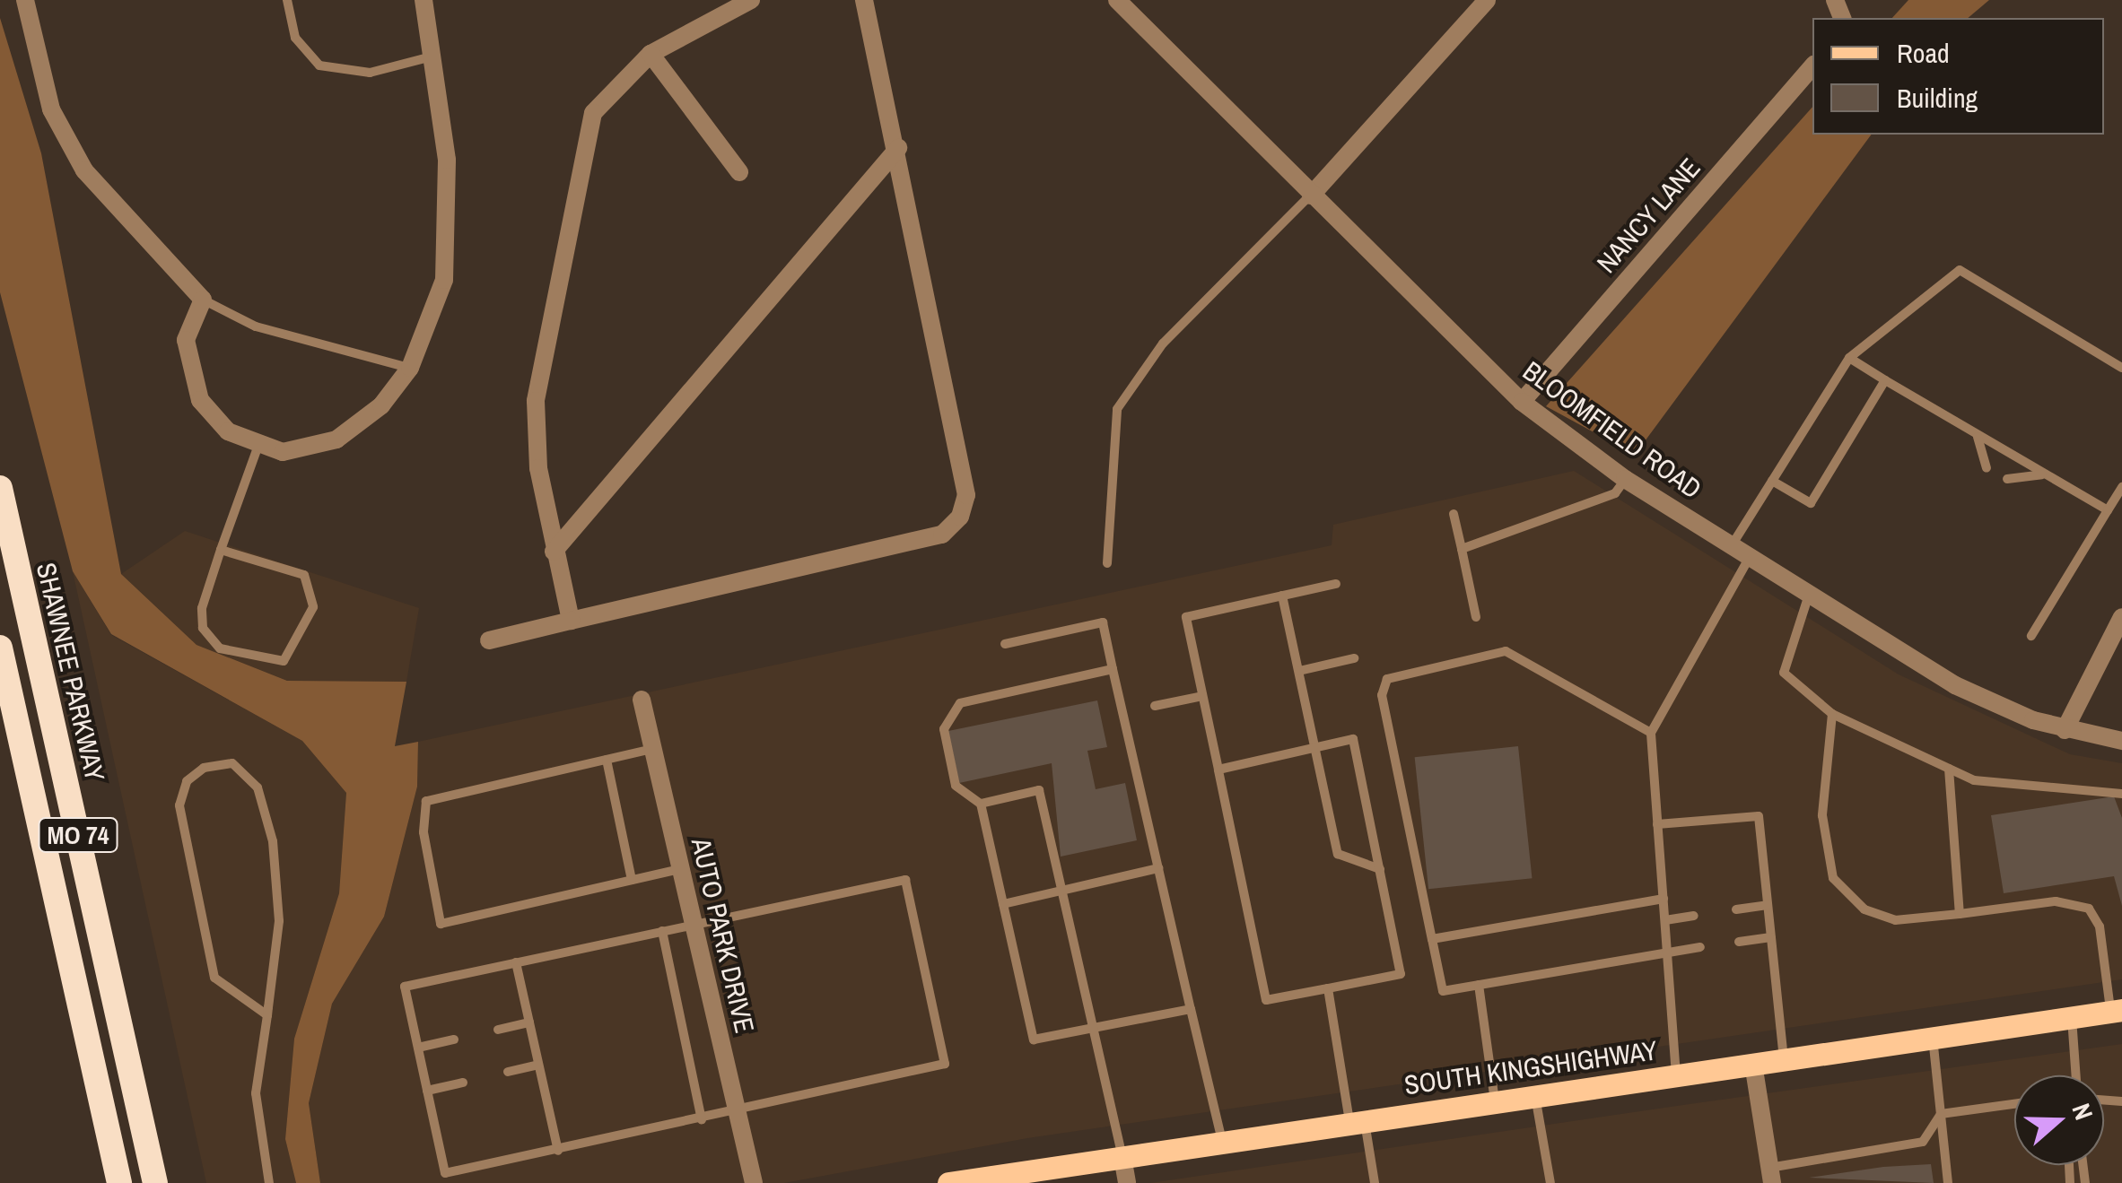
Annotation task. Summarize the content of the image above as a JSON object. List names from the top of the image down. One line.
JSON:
{"streets":{"highway":["SHAWNEE PARKWAY","MO 74"],"main road":["SOUTH KINGSHIGHWAY"],"street":["NANCY LANE","BLOOMFIELD ROAD","AUTO PARK DRIVE"]},"crossings":[["NANCY LANE","BLOOMFIELD ROAD"]],"legend":["Road","Building"],"north":"right"}
